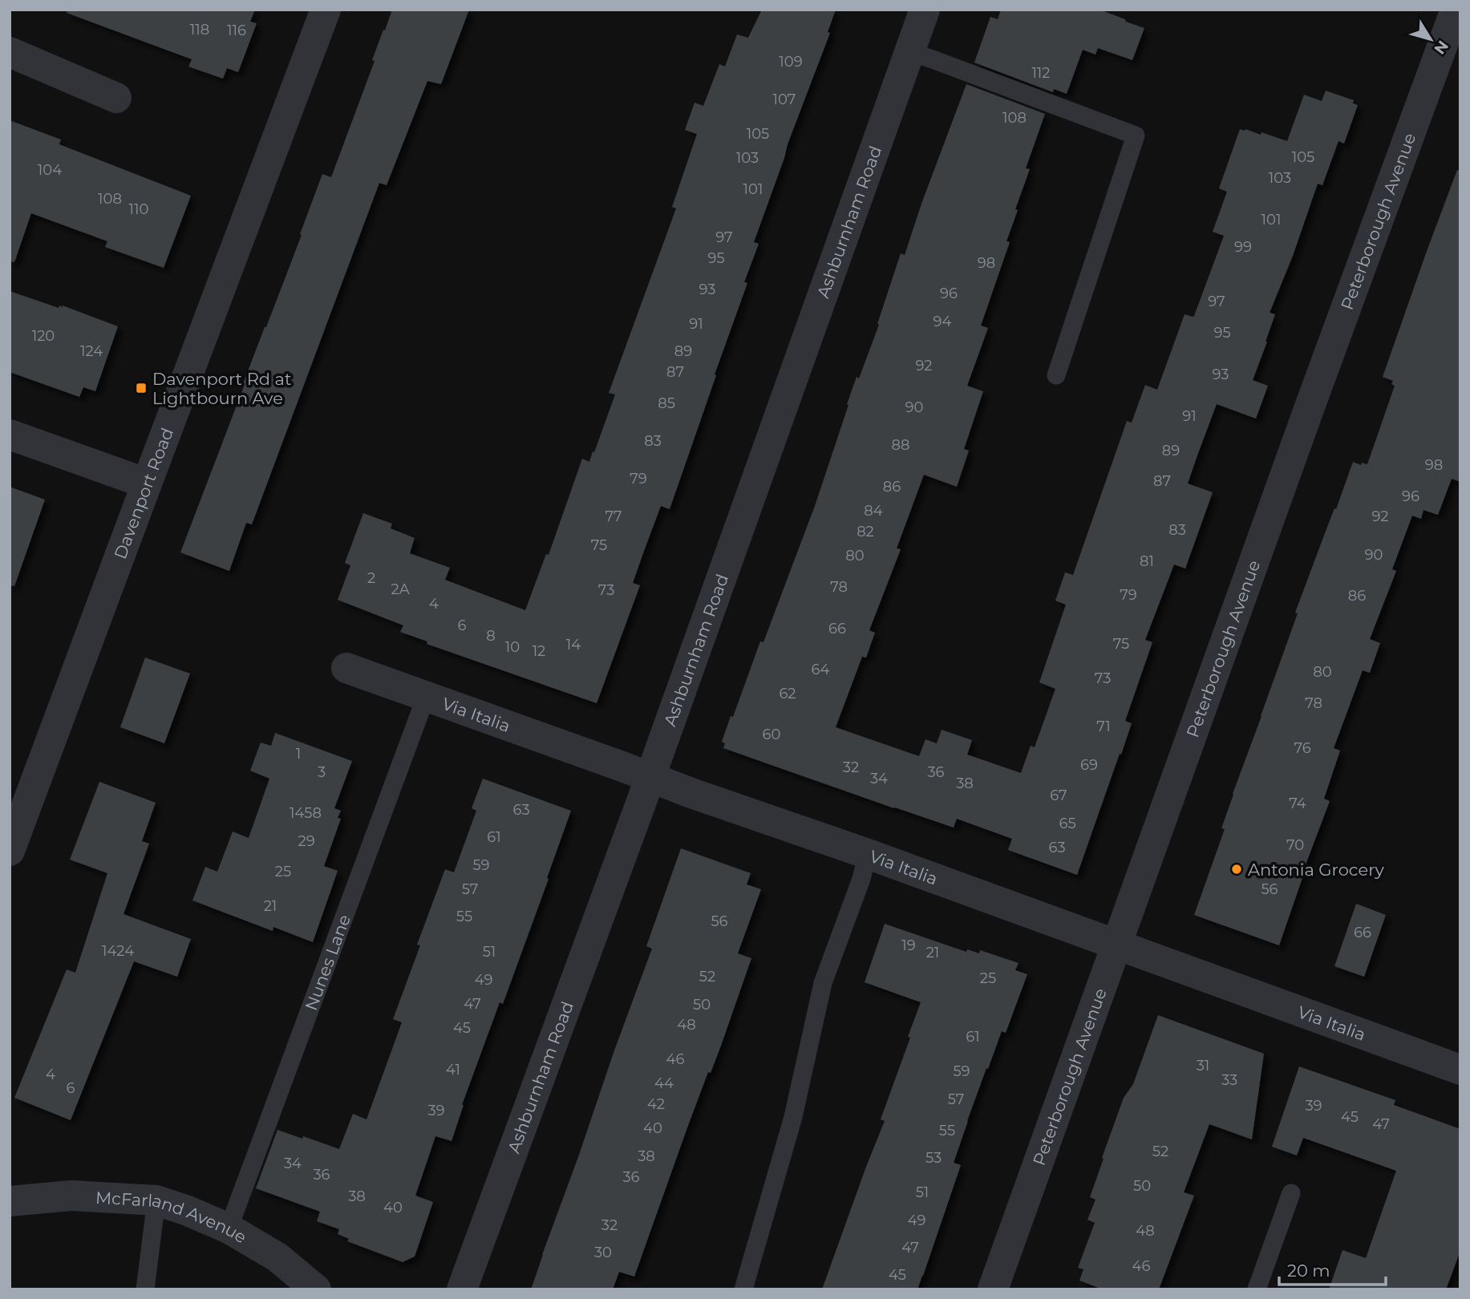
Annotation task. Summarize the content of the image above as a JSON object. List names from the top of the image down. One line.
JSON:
{"streets":{"street":["Peterborough Avenue","Ashburnham Road","Davenport Road","Via Italia","McFarland Avenue"],"lane":["Nunes Lane"]},"crossings":[["Peterborough Avenue","Via Italia"],["Ashburnham Road","Via Italia"],["Via Italia","Nunes Lane"],["Nunes Lane","McFarland Avenue"]],"places":{"transit":["Davenport Rd at Lightbourn Ave"],"other":["Antonia Grocery"]},"house_numbers":["118","116","109","112","107","108","105","105","103","104","103","101","108","110","101","97","99","95","98","93","96","97","94","91","95","120","124","89","92","87","93","85","90","91","83","88","89","98","79","87","86","96","84","77","92","83","82","75","90","80","81","2","78","2A","73","79","86","4","6","66","8","75","14","10","12","64","80","73","62","78","71","60","76","1","69","32","3","36","34","38","67","74","63","1458","65","61","29","70","63","59","25","57","56","21","55","56","66","19","1424","51","21","52","25","49","47","50","48","45","61","46","31","41","59","4","33","44","6","57","42","39","39","45","47","40","55","52","38","53","34","36","36","50","51","38","40","49","32","48","47","30","46","45"],"scale_bar":"20 m","north":"bottom right"}
